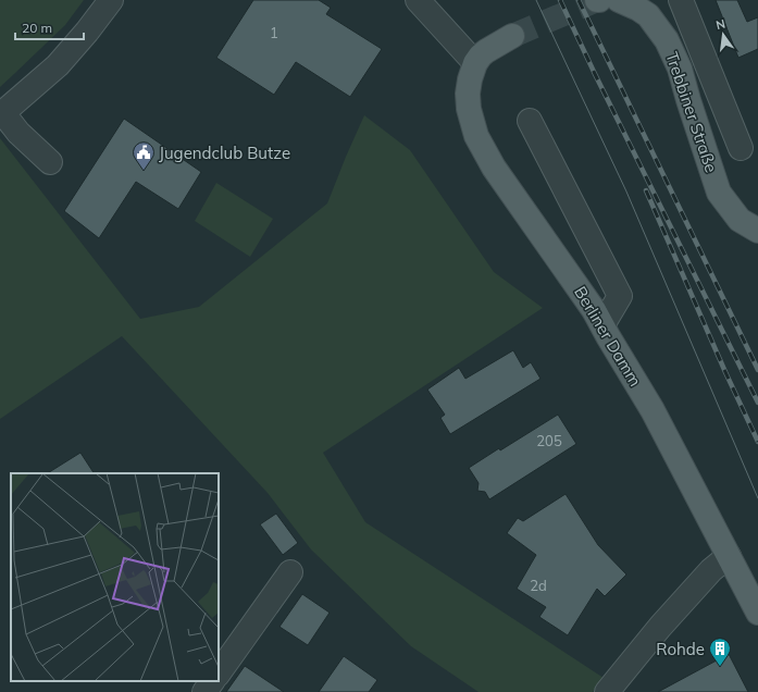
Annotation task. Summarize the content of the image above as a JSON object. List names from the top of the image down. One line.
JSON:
{"streets":{"main road":["Trebbiner Straße","Berliner Damm"]},"places":{"public building":["Jugendclub Butze"],"building":["Rohde"]},"house_numbers":["1","205","2d"],"scale_bar":"20 m","north":"top"}
